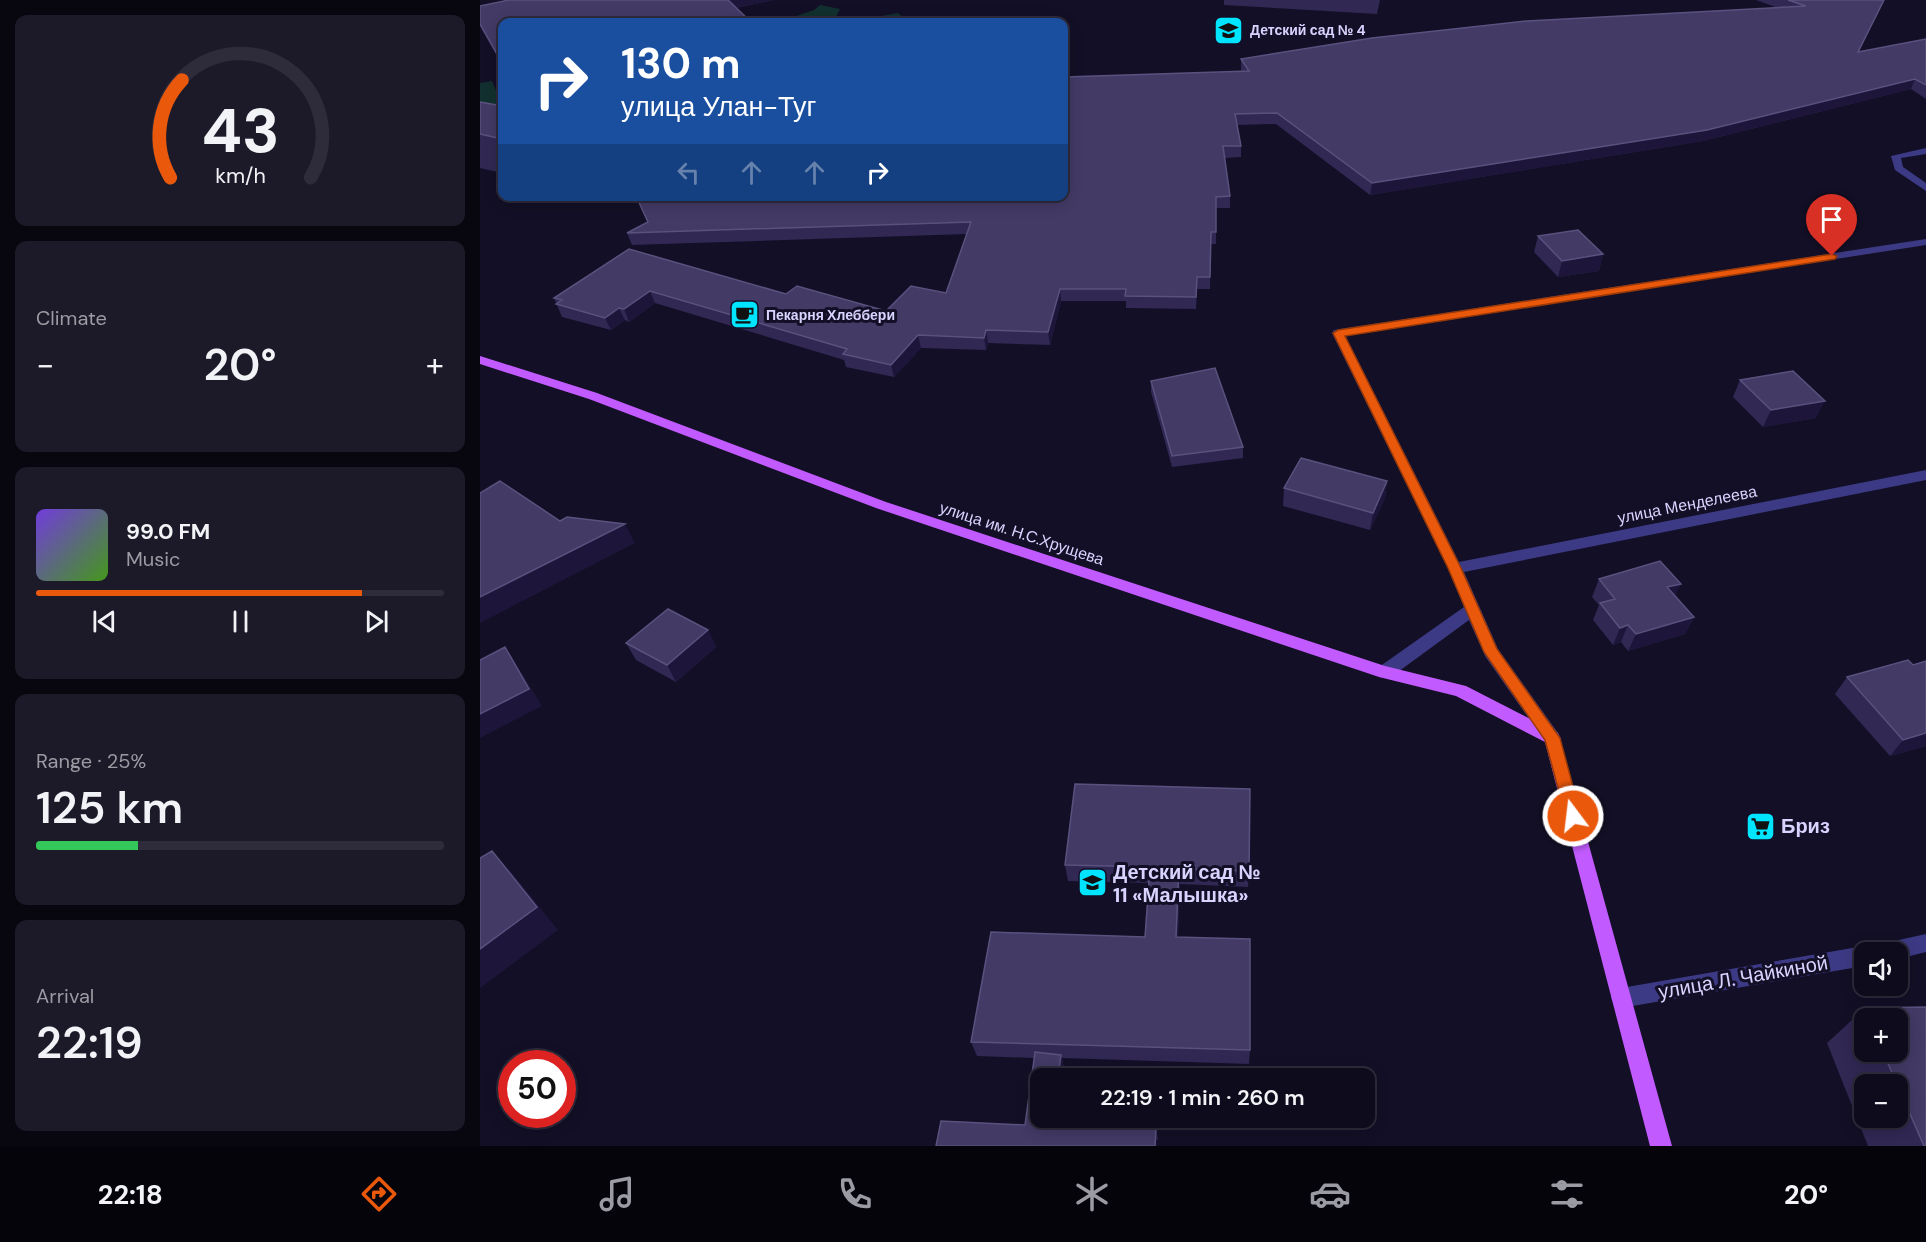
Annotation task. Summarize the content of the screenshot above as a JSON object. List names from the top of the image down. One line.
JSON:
{"streets":{"main road":["улица им. Н.С.Хрущева"],"street":["улица Менделеева","улица Л. Чайкиной"]},"places":{"school or university":["Детский сад № 4","Детский сад № 11 «Малышка»"],"cafe":["Пекарня Хлеббери"],"supermarket":["Бриз"]},"page":{"turn":["130 m","улица Улан-Туг"],"tile":["Climate",["Range · 25%","125 km"],["Arrival","22:19"]],"heat":["−","20°","+"],"song":["99.0 FM","Music"],"map_buttons":["+","−"],"limit":"50","trip":"22:19 · 1 min · 260 m","tabs":["22:18","20°"],"gauge":["43","km/h"]}}
